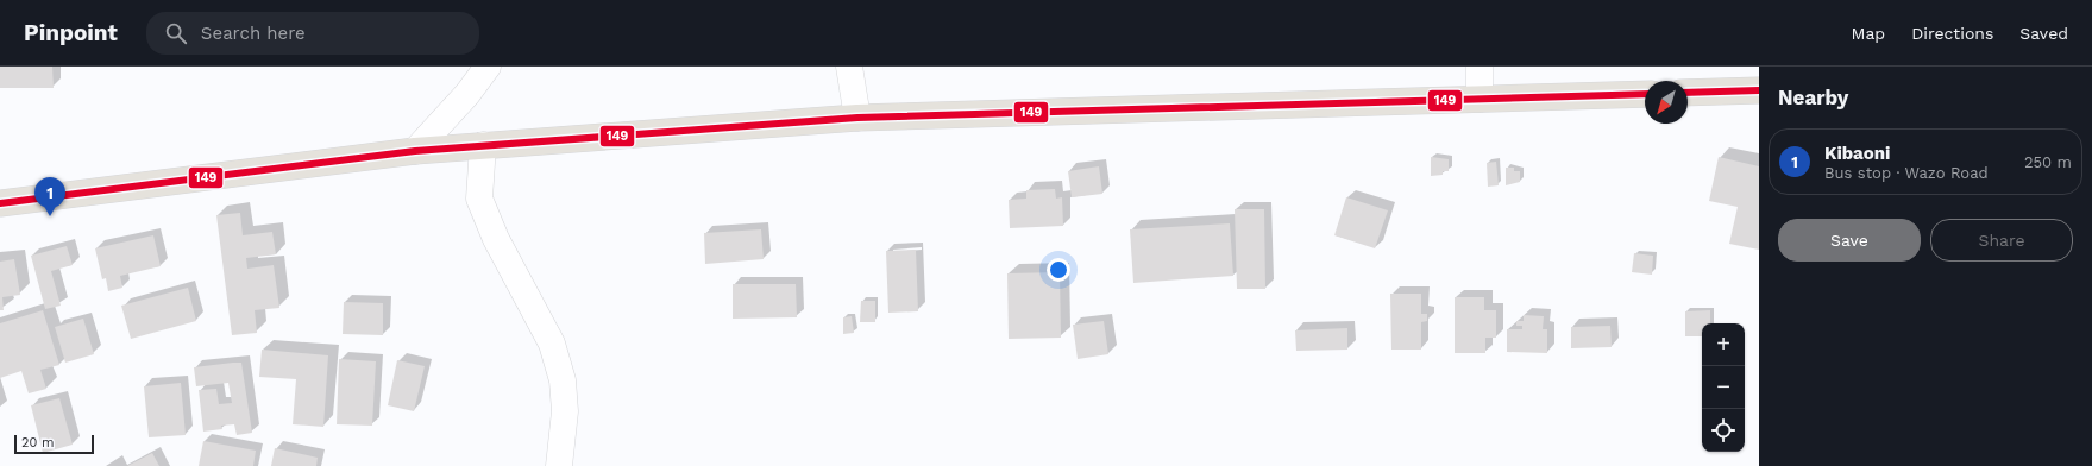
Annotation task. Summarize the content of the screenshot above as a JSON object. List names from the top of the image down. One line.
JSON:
{"lines":["transit line 149"],"scale_bar":"20 m","north":"bottom left","page":{"header":"Pinpoint","search":"Search here","nav":["Map","Directions","Saved"],"heading":"Nearby","list":[{"mark":"1","name":"Kibaoni","note":"Bus stop · Wazo Road","value":"250 m"}],"pins":"1","buttons":["Save","Share"],"map_buttons":["+","−"],"scale":"20 m"}}
